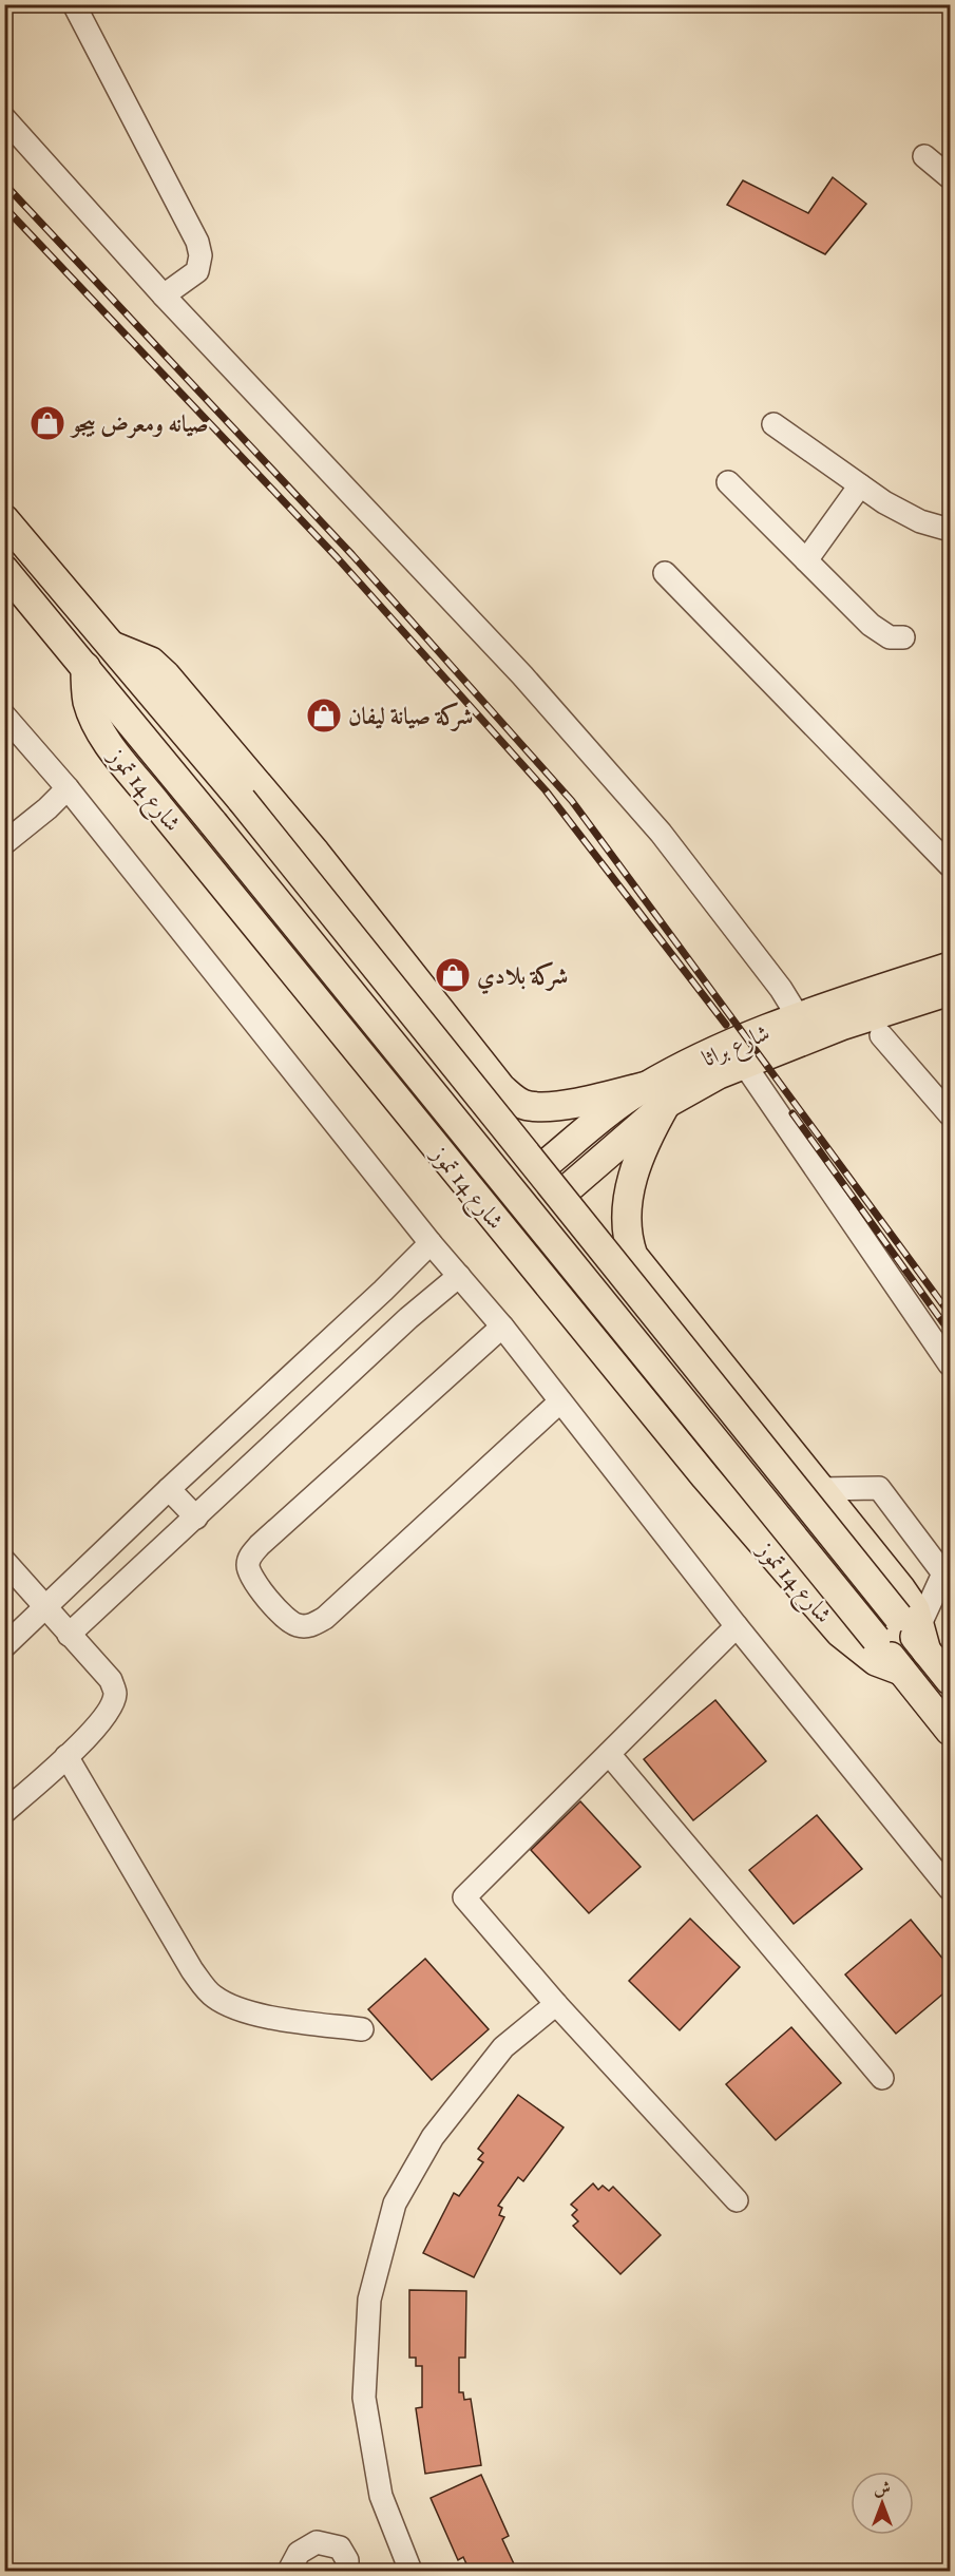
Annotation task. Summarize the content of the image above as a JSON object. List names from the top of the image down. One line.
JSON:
{"streets":{"main road":["شارع 14 تموز","شارع براثا"]},"places":{"shop":["صيانه ومعرض بيجو","شركة صيانة ليفان","شركة بلادي"]},"north":"top"}
